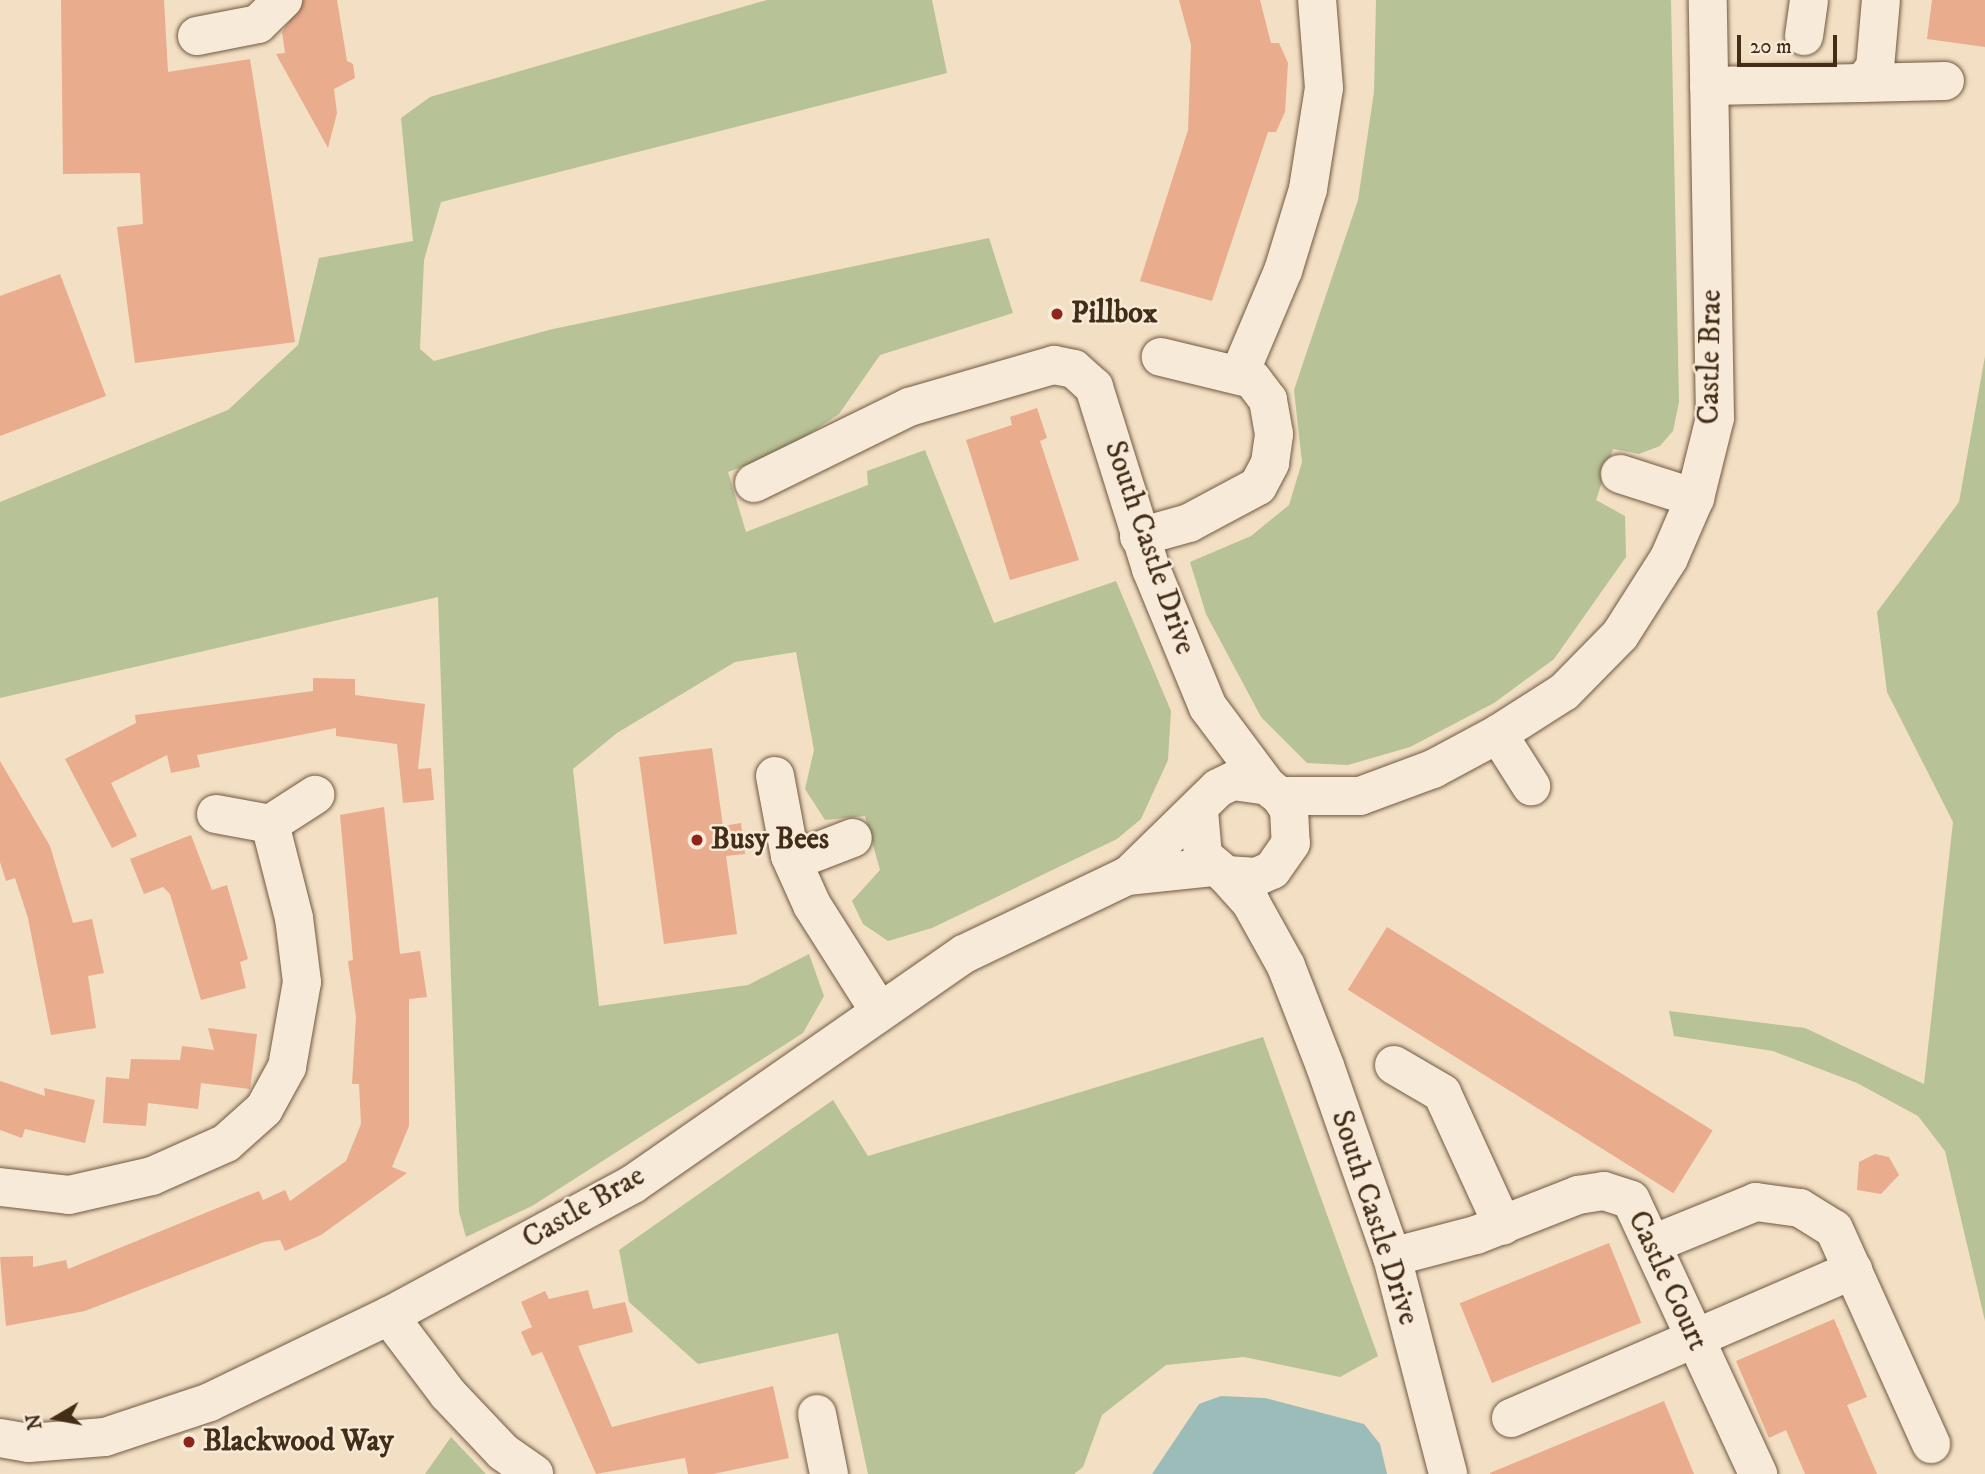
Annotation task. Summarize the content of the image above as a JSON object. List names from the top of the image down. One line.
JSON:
{"streets":{"street":["Castle Brae","South Castle Drive","Castle Court"]},"crossings":[["Castle Brae","South Castle Drive"],["South Castle Drive","Castle Court"]],"places":["Pillbox","Busy Bees","Blackwood Way"],"scale_bar":"20 m","north":"left"}
